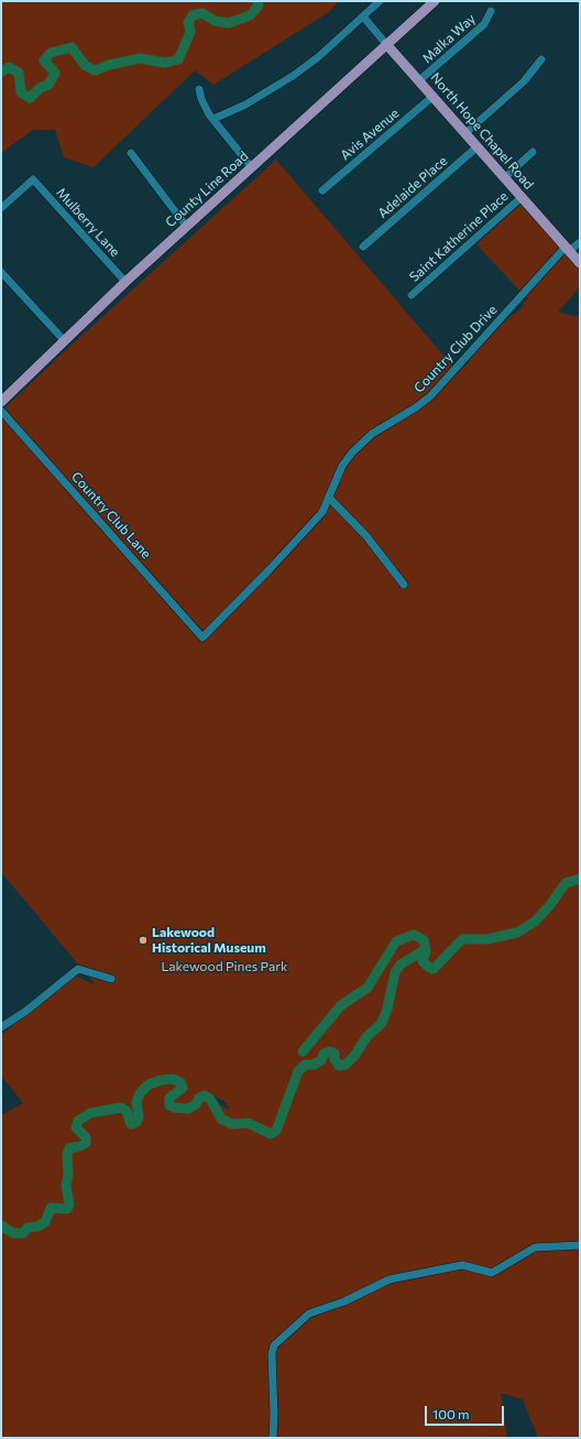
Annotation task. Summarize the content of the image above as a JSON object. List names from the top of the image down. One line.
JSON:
{"streets":{"main road":["North Hope Chapel Road","County Line Road"],"street":["Malka Way","Avis Avenue","Adelaide Place","Mulberry Lane","Saint Katherine Place","Country Club Drive","Country Club Lane"]},"crossings":[["Malka Way","North Hope Chapel Road"],["North Hope Chapel Road","Avis Avenue"],["North Hope Chapel Road","Adelaide Place"],["North Hope Chapel Road","County Line Road"],["North Hope Chapel Road","Saint Katherine Place"],["North Hope Chapel Road","Country Club Drive"],["County Line Road","Mulberry Lane"],["Country Club Drive","Country Club Lane"]],"parks":["Lakewood Pines Park"],"places":["Lakewood Historical Museum"],"scale_bar":"100 m"}
